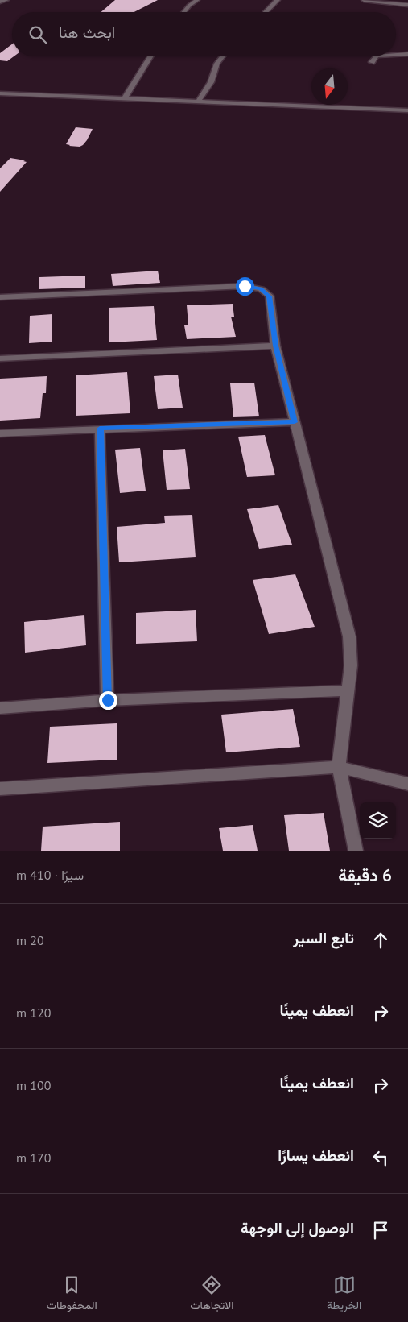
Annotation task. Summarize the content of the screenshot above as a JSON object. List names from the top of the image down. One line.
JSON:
{"north":"bottom","page":{"search":"ابحث هنا","heading":["6 دقيقة","سيرًا · 410 m"],"list":[["تابع السير","20 m"],["انعطف يمينًا","120 m"],["انعطف يمينًا","100 m"],["انعطف يسارًا","170 m"],"الوصول إلى الوجهة"],"nav":["الخريطة","الاتجاهات","المحفوظات"]}}
